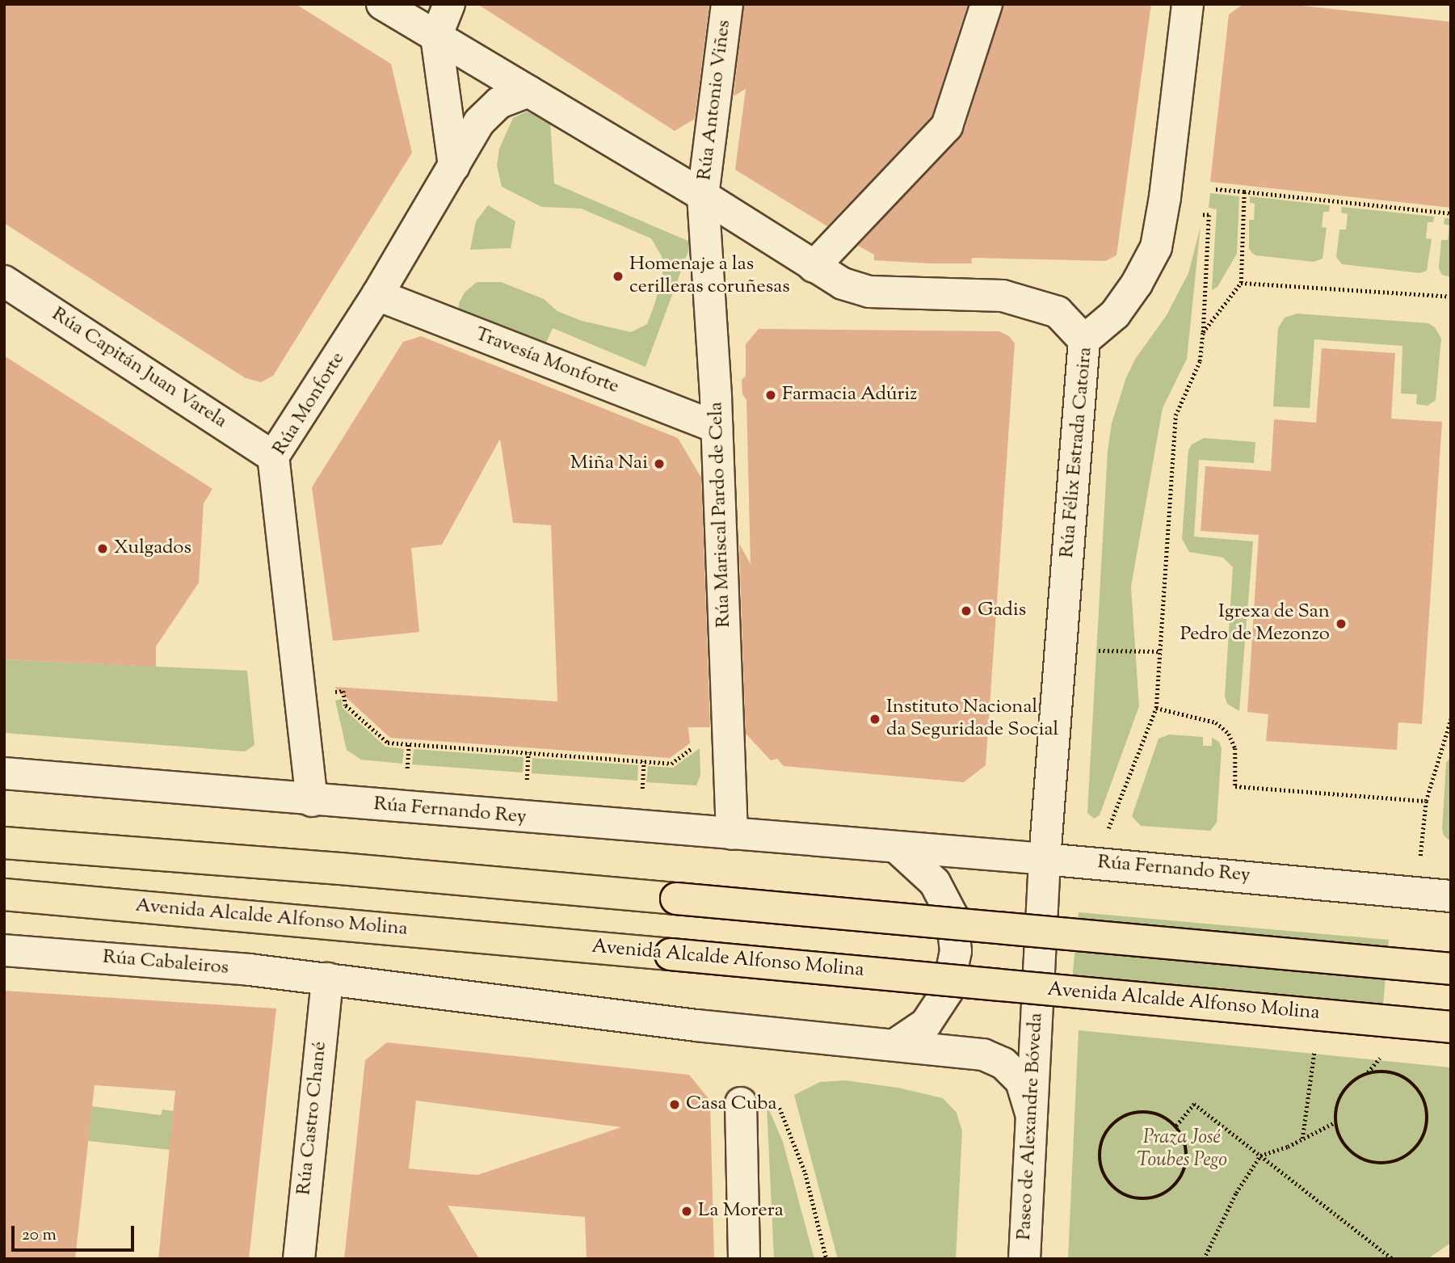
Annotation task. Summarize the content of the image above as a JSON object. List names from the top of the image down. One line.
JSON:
{"streets":{"highway":["Avenida Alcalde Alfonso Molina"],"street":["Rúa Antonio Viñes","Travesía Monforte","Rúa Capitán Juan Varela","Rúa Monforte","Rúa Félix Estrada Catoira","Rúa Mariscal Pardo de Cela","Rúa Fernando Rey","Rúa Cabaleiros","Rúa Castro Chané","Paseo de Alexandre Bóveda"]},"crossings":[["Rúa Antonio Viñes","Rúa Mariscal Pardo de Cela"],["Travesía Monforte","Rúa Monforte"],["Travesía Monforte","Rúa Mariscal Pardo de Cela"],["Rúa Capitán Juan Varela","Rúa Monforte"],["Rúa Monforte","Rúa Fernando Rey"],["Rúa Félix Estrada Catoira","Rúa Fernando Rey"],["Rúa Félix Estrada Catoira","Paseo de Alexandre Bóveda"],["Rúa Mariscal Pardo de Cela","Rúa Fernando Rey"],["Rúa Fernando Rey","Paseo de Alexandre Bóveda"],["Rúa Cabaleiros","Rúa Castro Chané"]],"parks":["Praza José Toubes Pego"],"places":["Homenaje a las cerilleras coruñesas","Farmacia Adúriz","Miña Nai","Xulgados","Gadis","Igrexa de San Pedro de Mezonzo","Instituto Nacional da Seguridade Social","Casa Cuba","La Morera"],"scale_bar":"20 m"}
